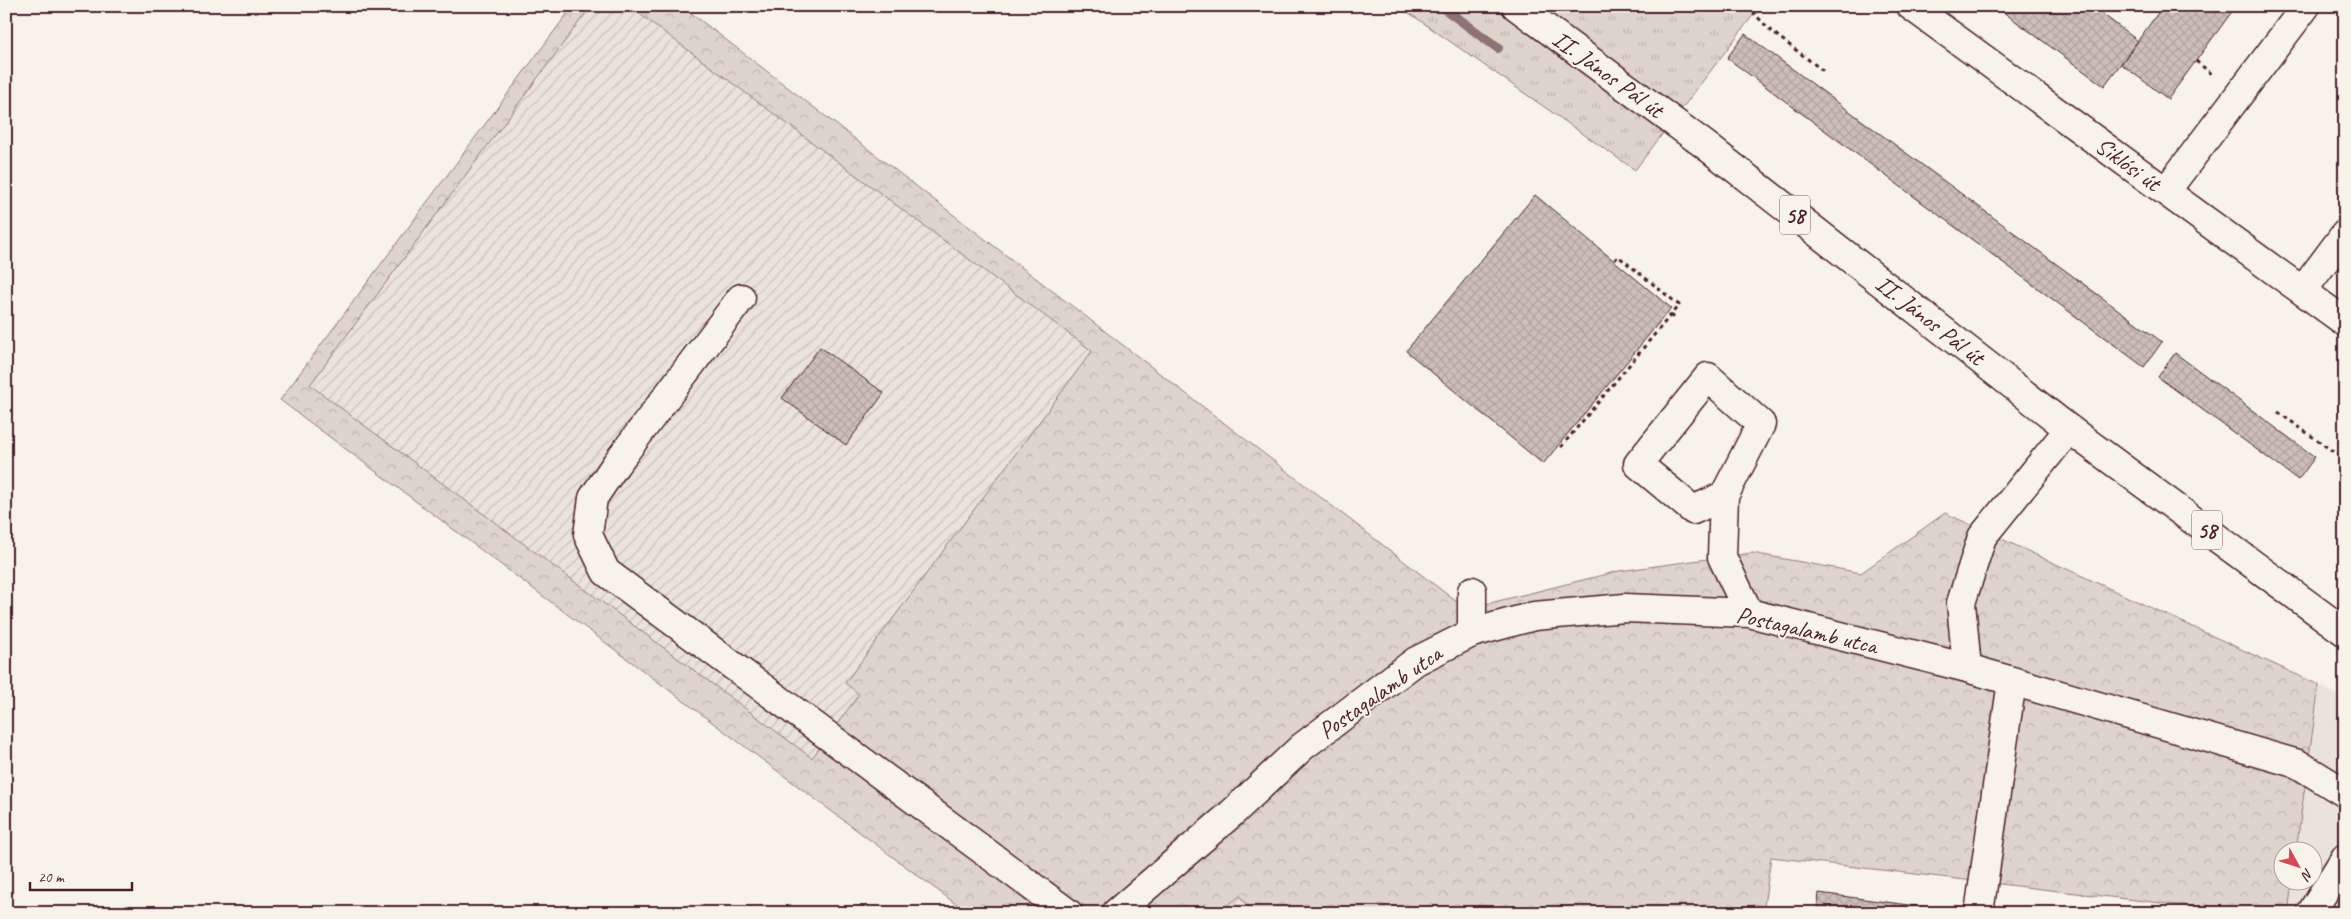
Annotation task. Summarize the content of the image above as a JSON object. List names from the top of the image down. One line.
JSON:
{"streets":{"street":["II. János Pál út","Siklósi út","58","Postagalamb utca"]},"scale_bar":"20 m","north":"bottom right"}
